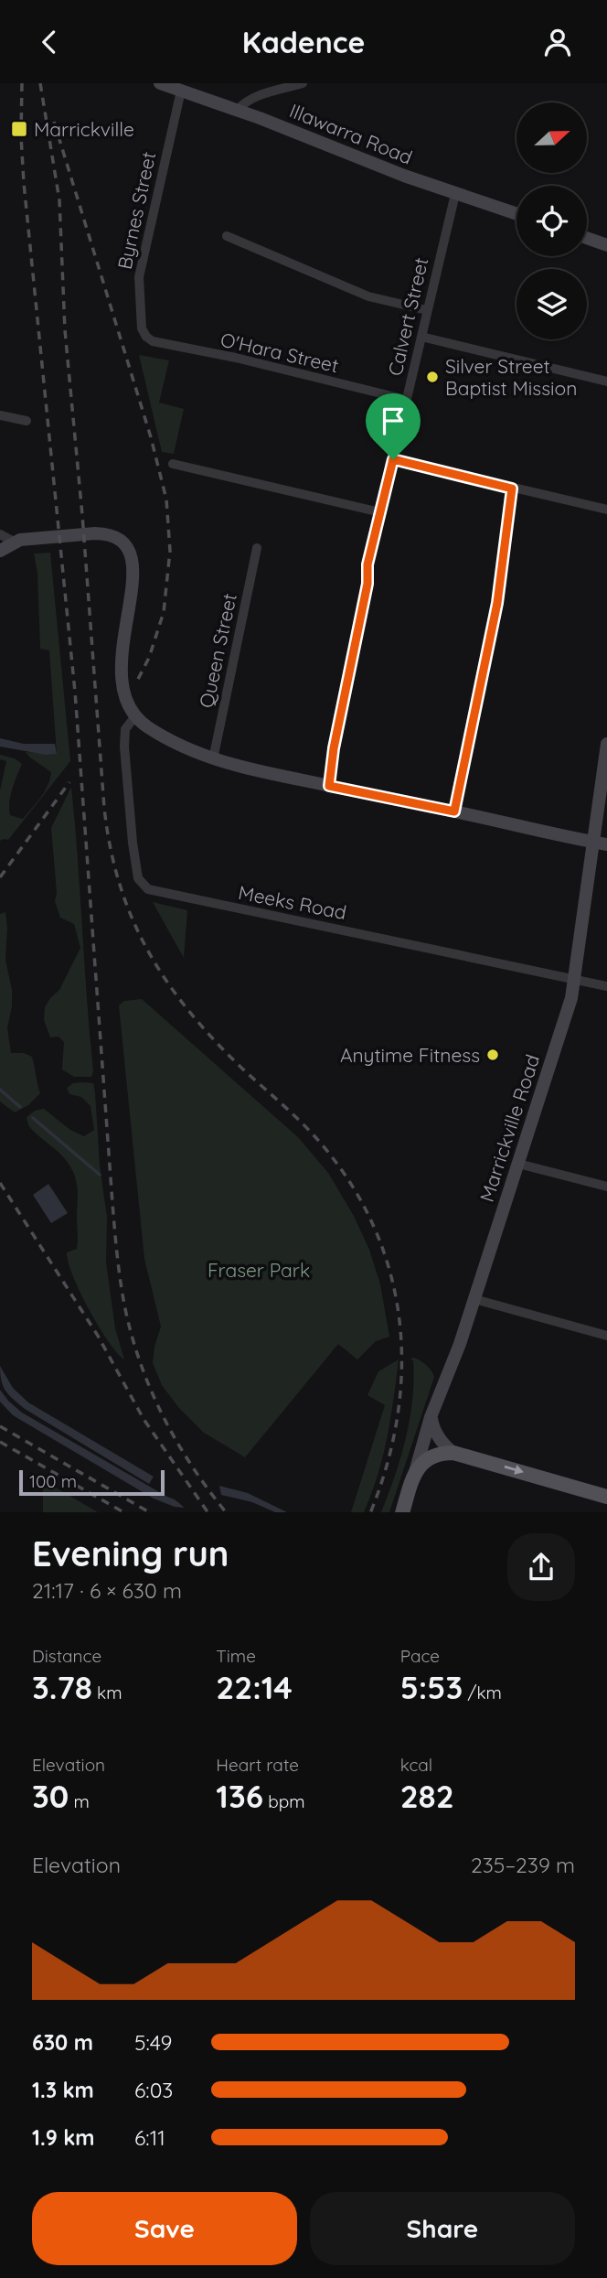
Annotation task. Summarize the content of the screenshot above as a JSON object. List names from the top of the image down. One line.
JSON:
{"streets":{"main road":["Illawarra Road","Marrickville Road"],"street":["Byrnes Street","Calvert Street","O'Hara Street","Queen Street","Meeks Road"]},"crossings":[["Illawarra Road","Byrnes Street"],["Illawarra Road","Calvert Street"],["Byrnes Street","O'Hara Street"],["Calvert Street","O'Hara Street"],["Meeks Road","Marrickville Road"]],"parks":["Fraser Park"],"places":{"transit":["Marrickville"],"other":["Silver Street Baptist Mission","Anytime Fitness"]},"scale_bar":"100 m","north":"right","page":{"header":"Kadence","scale":"100 m","heading":["Evening run","21:17 · 6 × 630 m"],"stats":[["Distance","3.78 km"],["Time","22:14"],["Pace","5:53 /km"],["Elevation","30 m"],["Heart rate","136 bpm"],["kcal","282"]],"chart":["Elevation","235–239 m"],"list":[{"name":"630 m","note":"5:49"},{"name":"1.3 km","note":"6:03"},{"name":"1.9 km","note":"6:11"}],"buttons":["Save","Share"]}}
